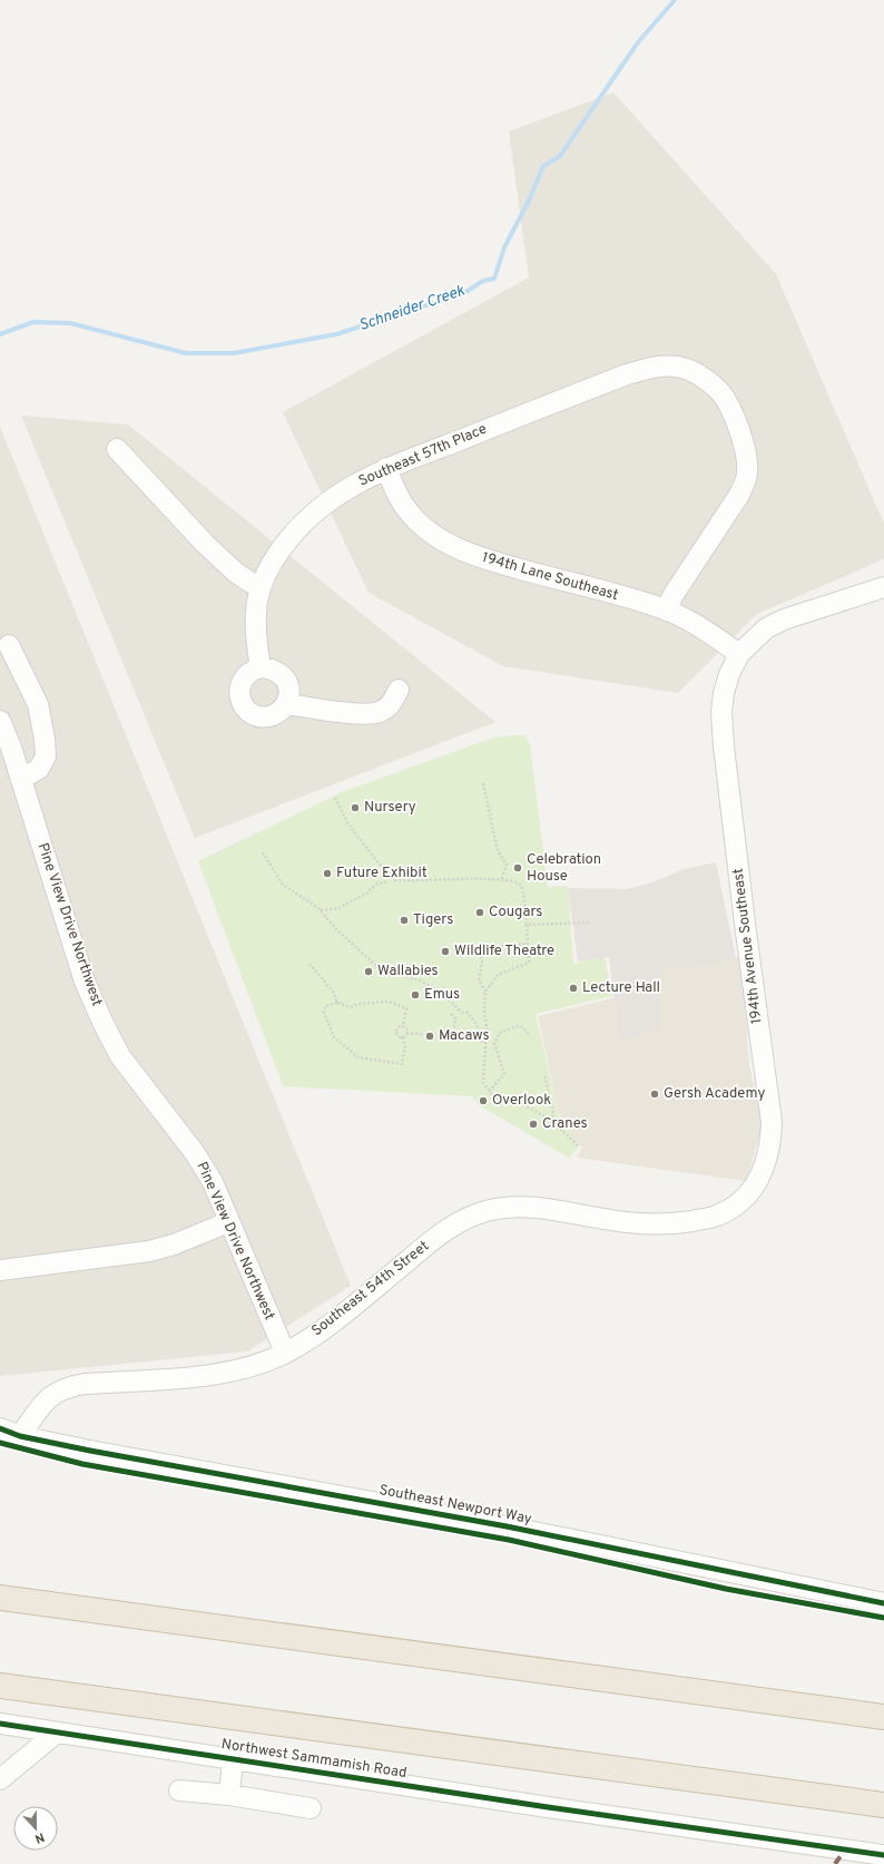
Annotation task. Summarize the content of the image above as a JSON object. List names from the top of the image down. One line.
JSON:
{"streets":{"street":["Southeast 57th Place","194th Lane Southeast","Pine View Drive Northwest","194th Avenue Southeast","Southeast 54th Street","Southeast Newport Way","Northwest Sammamish Road"]},"crossings":[["Southeast 57th Place","194th Lane Southeast"],["194th Lane Southeast","194th Avenue Southeast"],["Pine View Drive Northwest","Southeast 54th Street"],["194th Avenue Southeast","Southeast 54th Street"],["Southeast 54th Street","Southeast Newport Way"]],"water":["Schneider Creek"],"places":["Nursery","Celebration House","Future Exhibit","Cougars","Tigers","Wildlife Theatre","Wallabies","Lecture Hall","Emus","Macaws","Gersh Academy","Overlook","Cranes"],"north":"bottom"}
